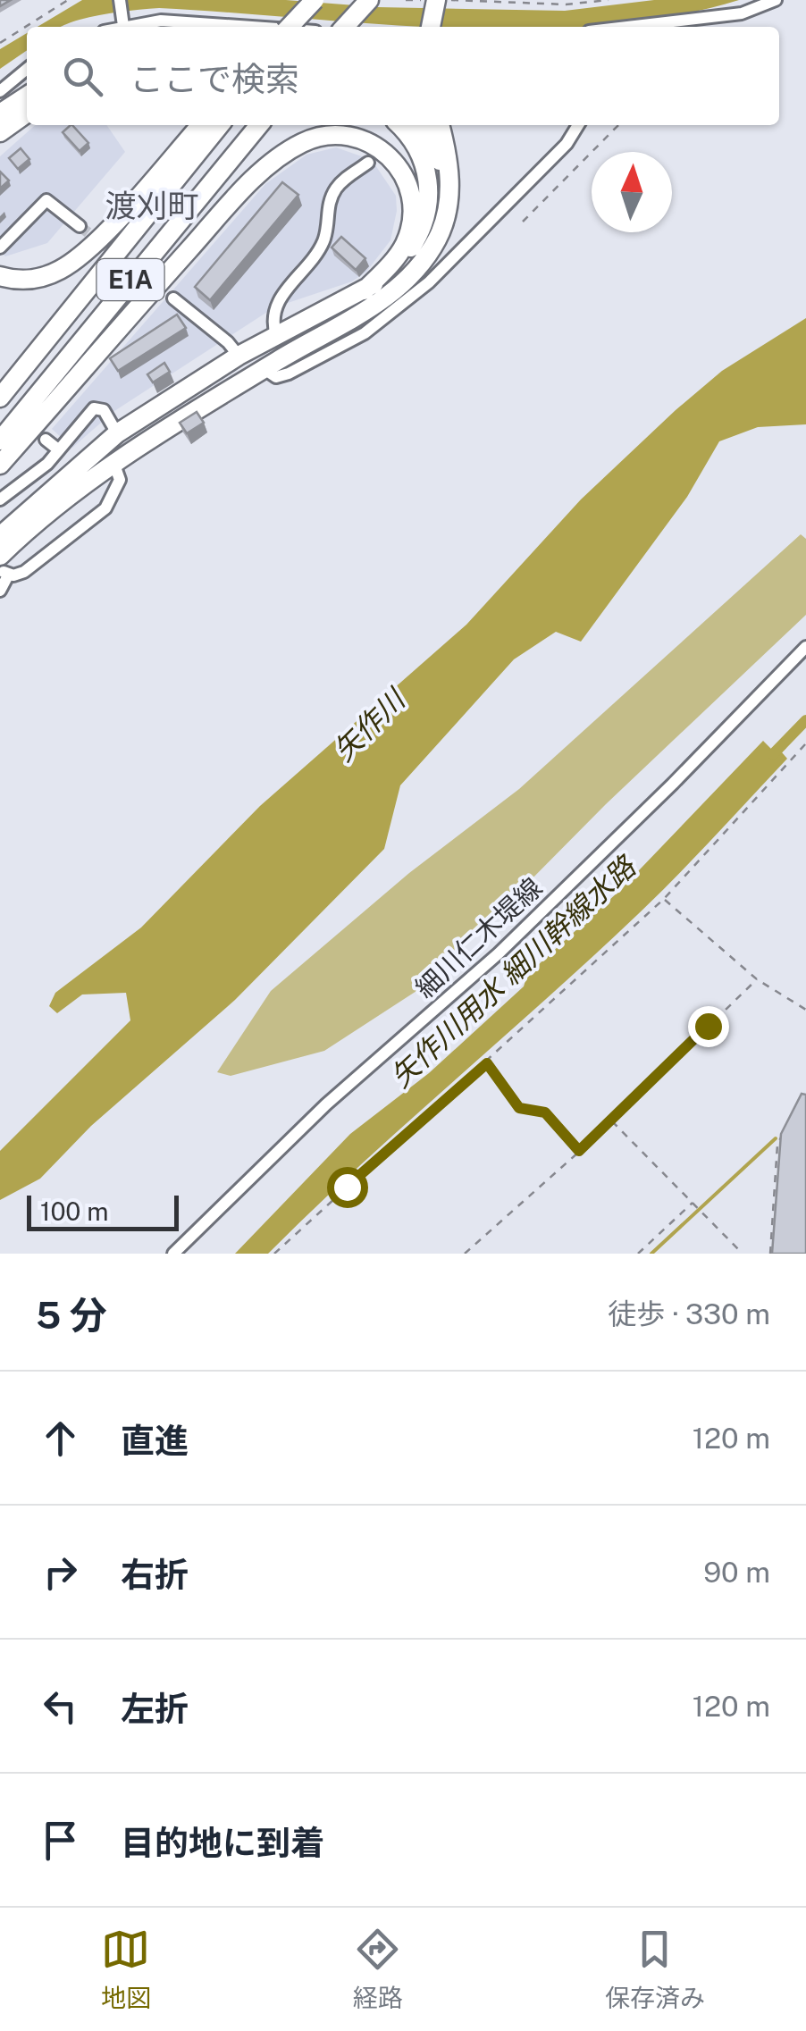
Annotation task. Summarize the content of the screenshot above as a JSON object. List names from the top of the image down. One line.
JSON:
{"streets":{"highway":["E1A"],"street":["細川仁木堤線"]},"districts":["渡刈町"],"water":["矢作川","矢作川用水 細川幹線水路"],"scale_bar":"100 m","north":"top","page":{"search":"ここで検索","scale":"100 m","heading":["5 分","徒歩 · 330 m"],"list":[["直進","120 m"],["右折","90 m"],["左折","120 m"],"目的地に到着"],"nav":["地図","経路","保存済み"]}}
